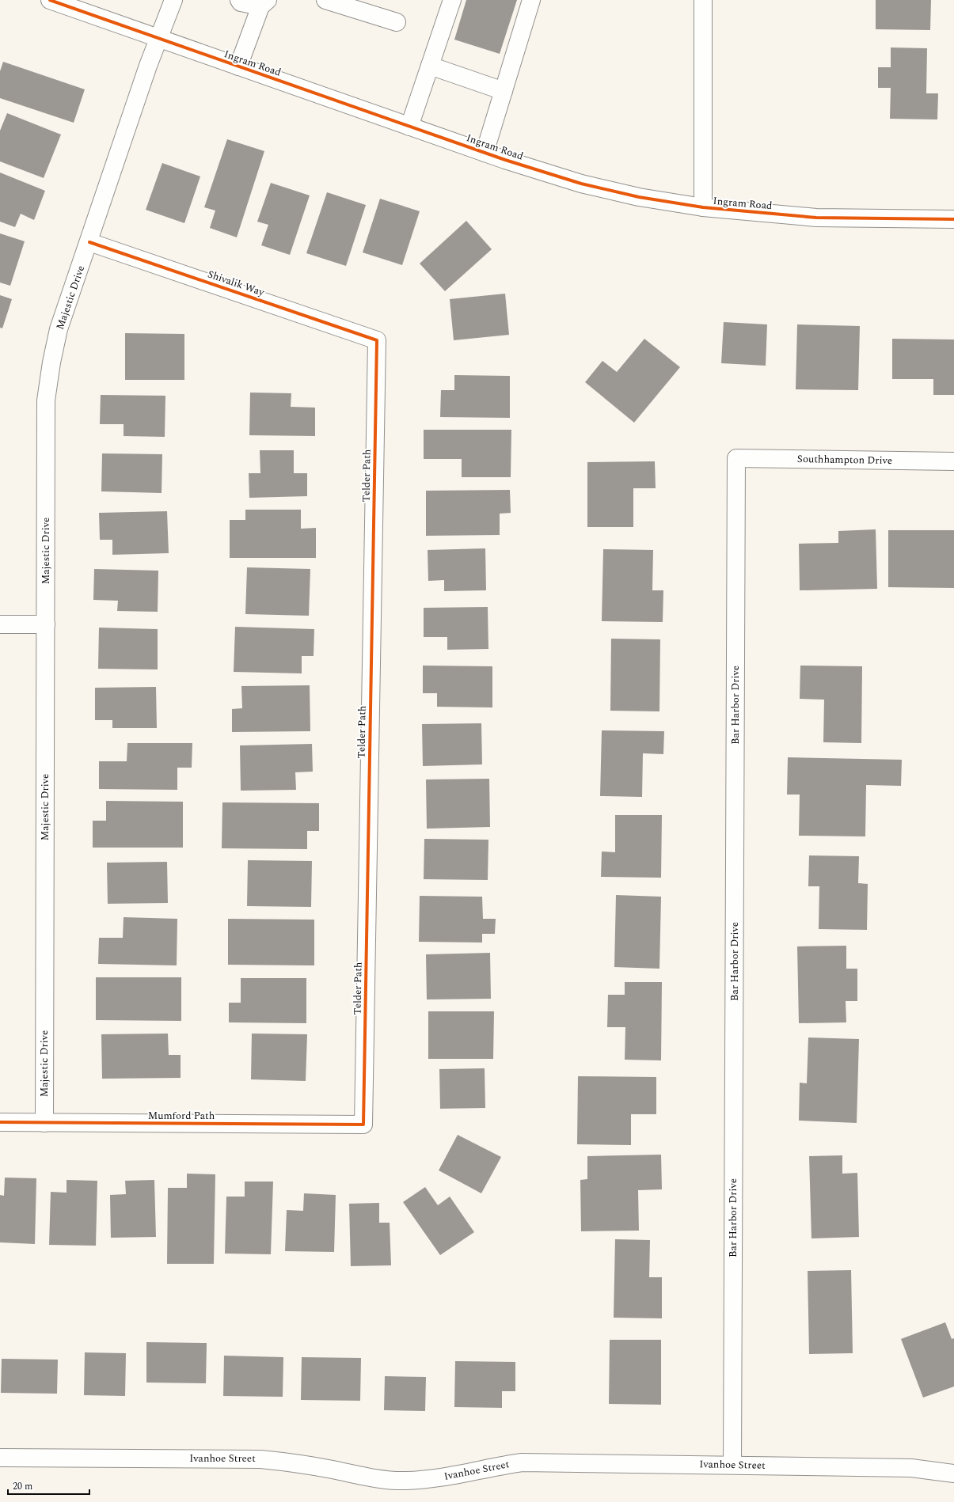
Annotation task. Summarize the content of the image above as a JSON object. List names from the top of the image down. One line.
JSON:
{"streets":{"street":["Ingram Road","Shivalik Way","Majestic Drive","Southhampton Drive","Telder Path","Bar Harbor Drive","Mumford Path","Ivanhoe Street"]},"crossings":[["Ingram Road","Majestic Drive"],["Shivalik Way","Majestic Drive"],["Shivalik Way","Telder Path"],["Majestic Drive","Mumford Path"],["Southhampton Drive","Bar Harbor Drive"],["Telder Path","Mumford Path"],["Bar Harbor Drive","Ivanhoe Street"]],"scale_bar":"20 m"}
